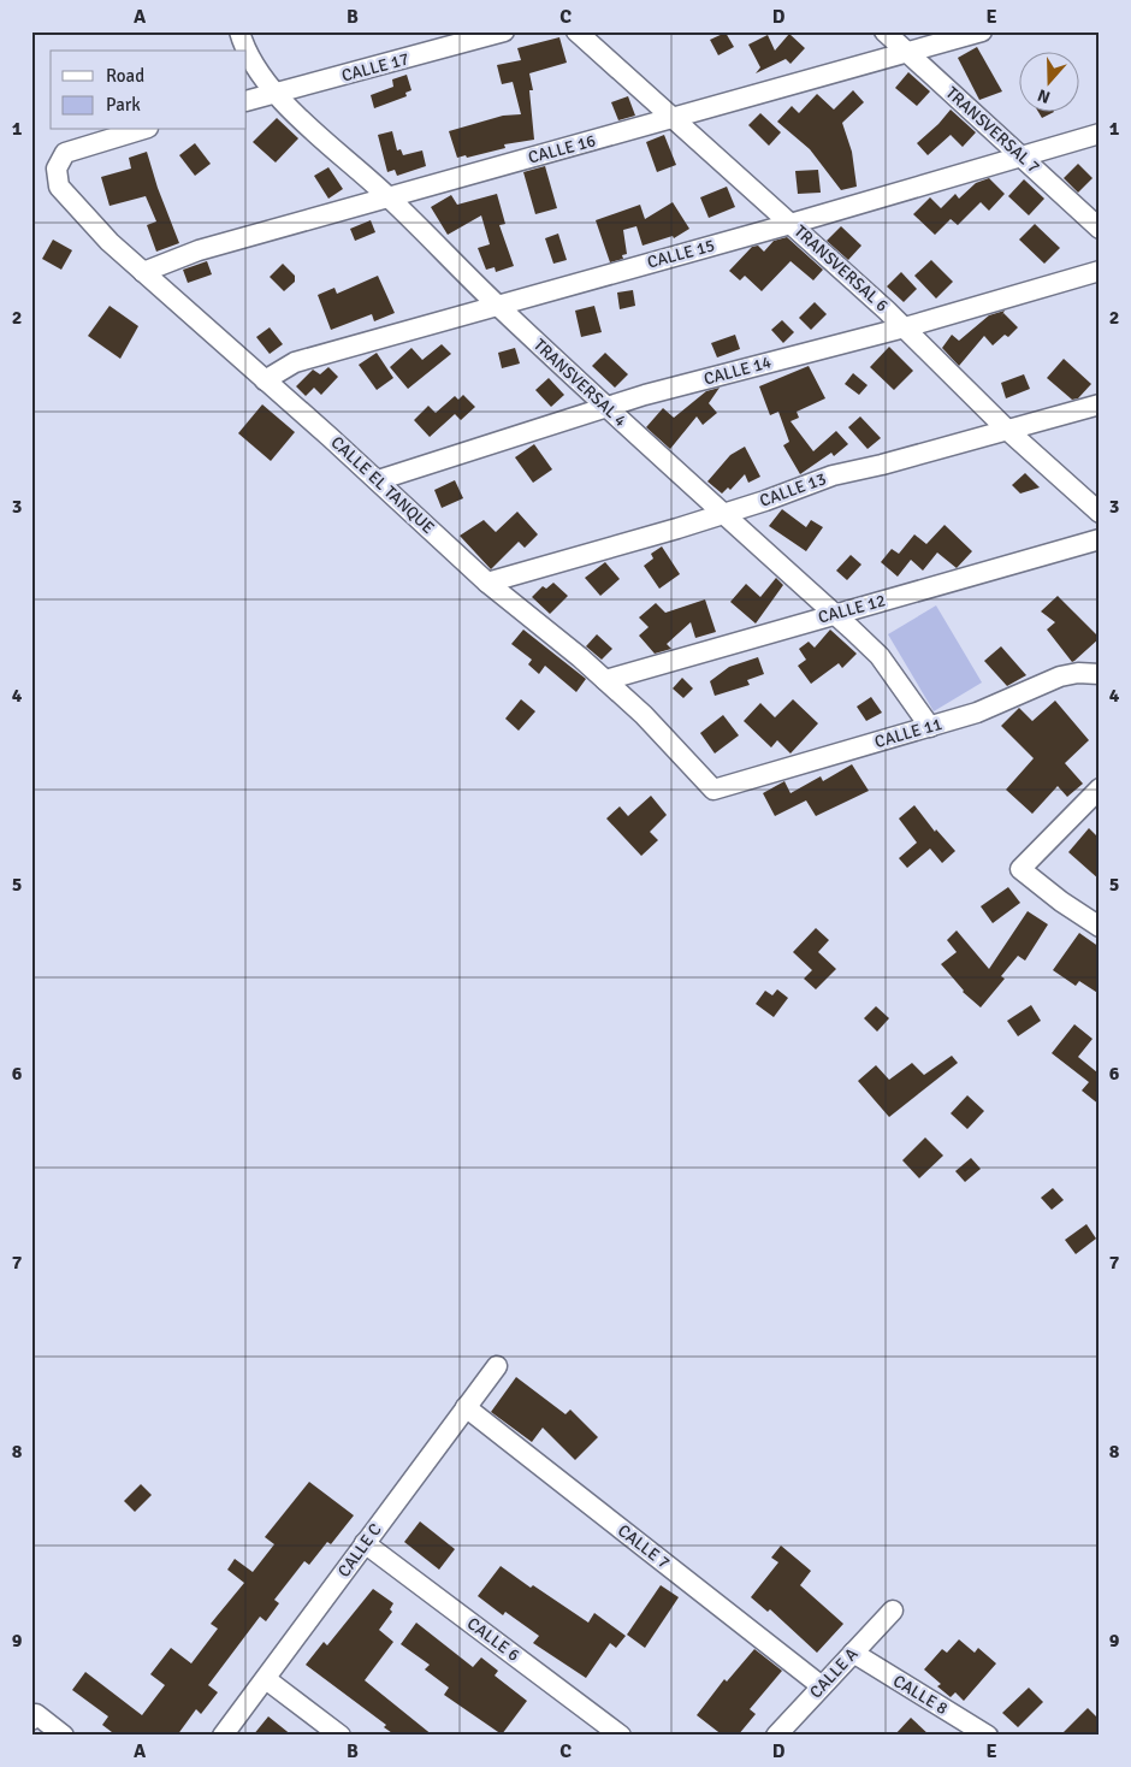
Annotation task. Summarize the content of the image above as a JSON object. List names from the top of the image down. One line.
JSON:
{"streets":{"street":["CALLE 17","TRANSVERSAL 7","CALLE 16","CALLE 15","TRANSVERSAL 6","CALLE 14","TRANSVERSAL 4","CALLE EL TANQUE","CALLE 13","CALLE 12","CALLE 11","CALLE 7","CALLE C","CALLE 6","CALLE A","CALLE 8"]},"crossings":[["CALLE 17","TRANSVERSAL 4"],["TRANSVERSAL 7","CALLE 16"],["TRANSVERSAL 7","CALLE 15"],["CALLE 16","TRANSVERSAL 6"],["CALLE 16","TRANSVERSAL 4"],["CALLE 16","CALLE EL TANQUE"],["CALLE 15","TRANSVERSAL 6"],["CALLE 15","TRANSVERSAL 4"],["CALLE 15","CALLE EL TANQUE"],["TRANSVERSAL 6","CALLE 14"],["TRANSVERSAL 6","CALLE 13"],["CALLE 14","TRANSVERSAL 4"],["CALLE 14","CALLE EL TANQUE"],["TRANSVERSAL 4","CALLE 13"],["TRANSVERSAL 4","CALLE 12"],["TRANSVERSAL 4","CALLE 11"],["CALLE EL TANQUE","CALLE 13"],["CALLE EL TANQUE","CALLE 12"],["CALLE EL TANQUE","CALLE 11"],["CALLE 7","CALLE C"],["CALLE 7","CALLE A"],["CALLE C","CALLE 6"],["CALLE A","CALLE 8"]],"legend":["Road","Park"],"north":"bottom","grid":{"columns":["A","B","C","D","E"],"rows":["1","2","3","4","5","6","7","8","9"]}}
